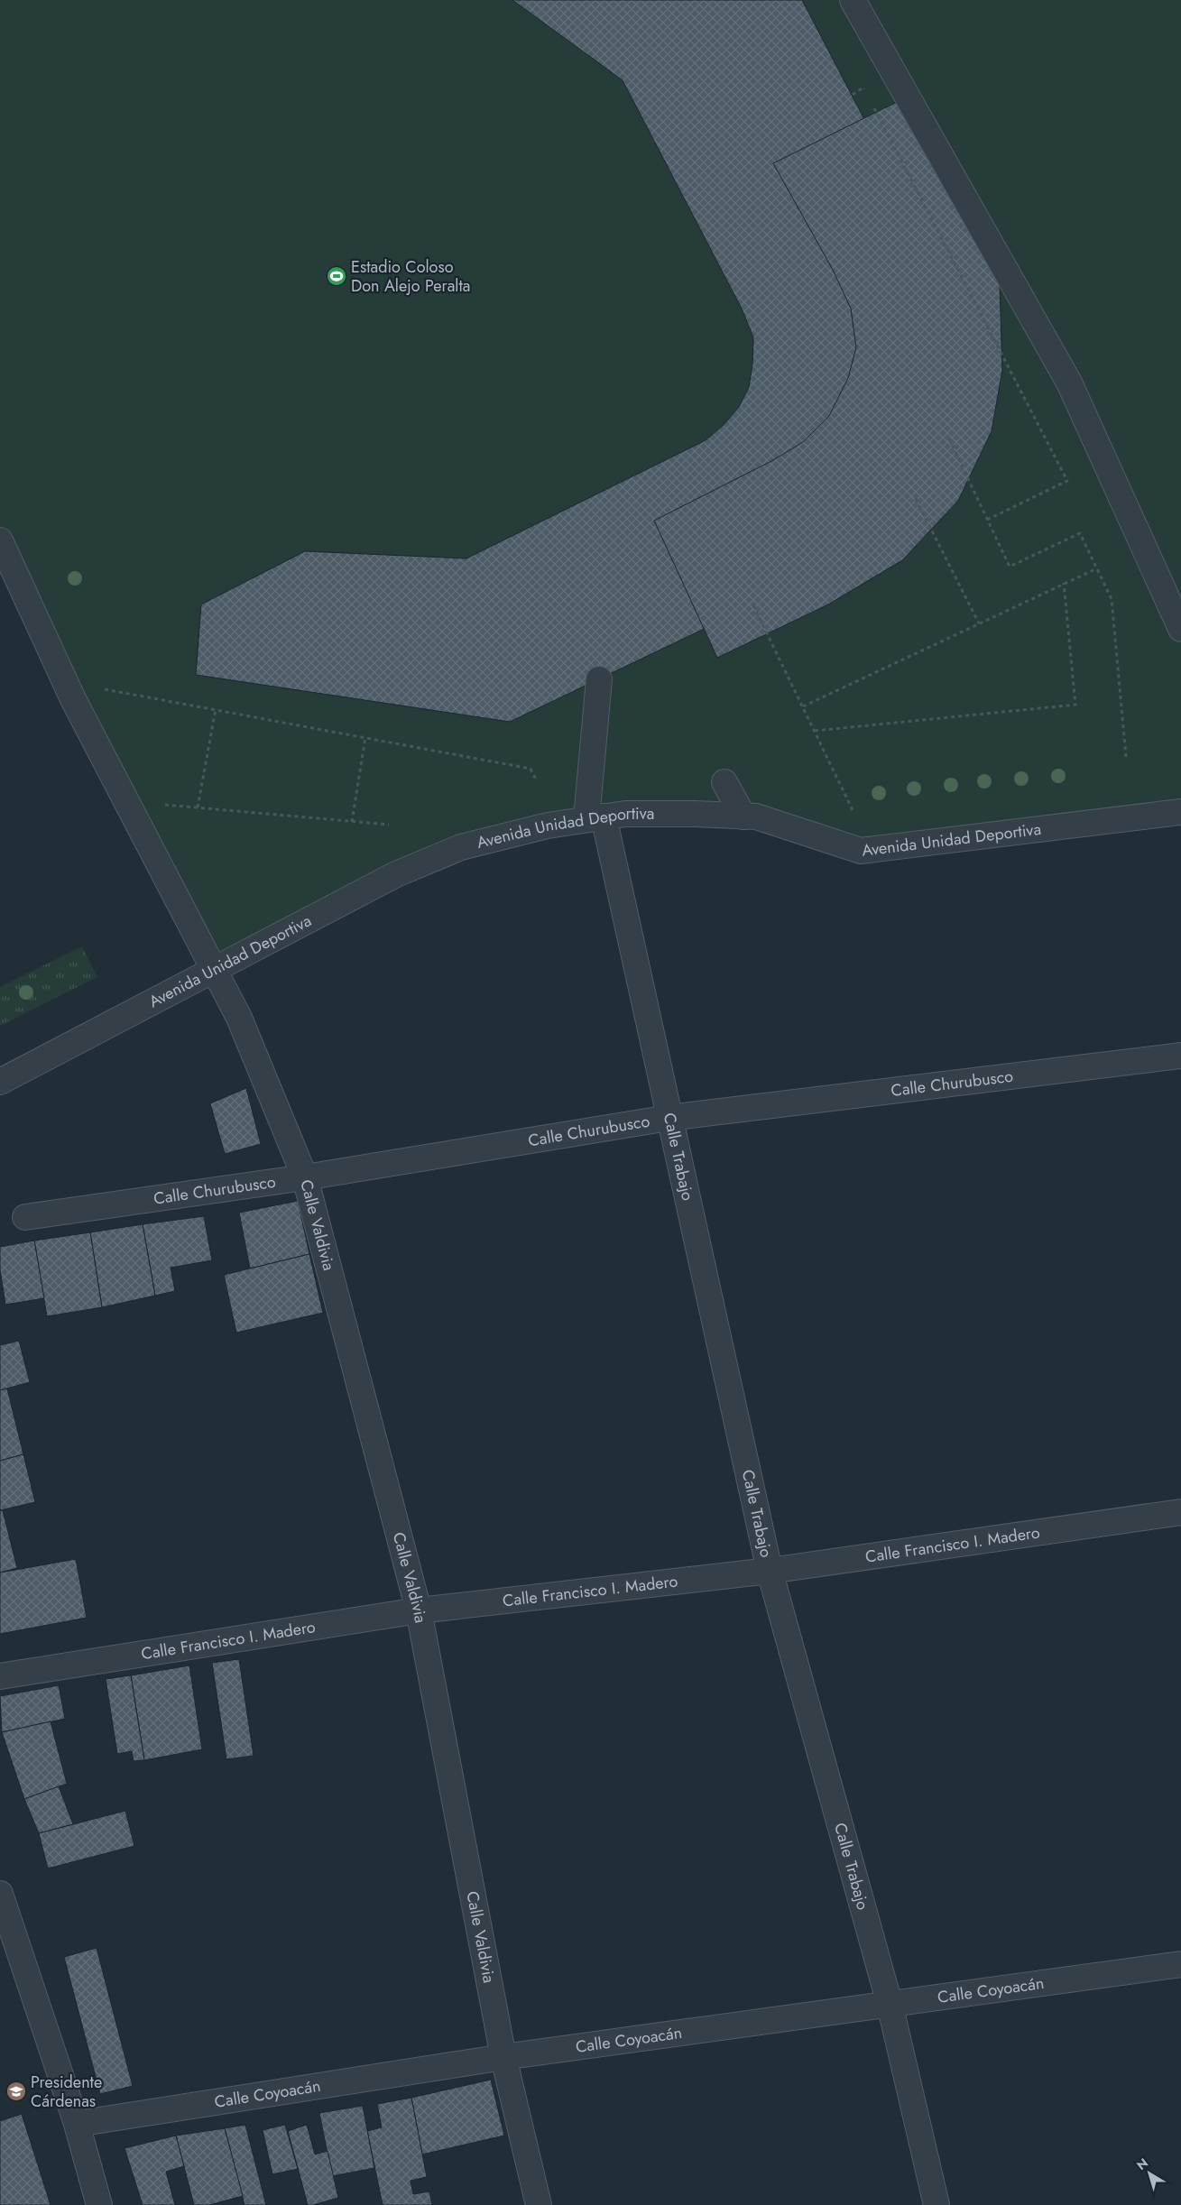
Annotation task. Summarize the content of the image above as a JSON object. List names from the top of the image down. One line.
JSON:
{"streets":{"street":["Avenida Unidad Deportiva","Calle Churubusco","Calle Trabajo","Calle Valdivia","Calle Francisco I. Madero","Calle Coyoacán"]},"crossings":[["Avenida Unidad Deportiva","Calle Trabajo"],["Avenida Unidad Deportiva","Calle Valdivia"],["Calle Churubusco","Calle Trabajo"],["Calle Churubusco","Calle Valdivia"],["Calle Trabajo","Calle Francisco I. Madero"],["Calle Trabajo","Calle Coyoacán"],["Calle Valdivia","Calle Francisco I. Madero"],["Calle Valdivia","Calle Coyoacán"]],"places":{"sports":["Estadio Coloso Don Alejo Peralta"],"school or university":["Presidente Cárdenas"]},"north":"top left"}
